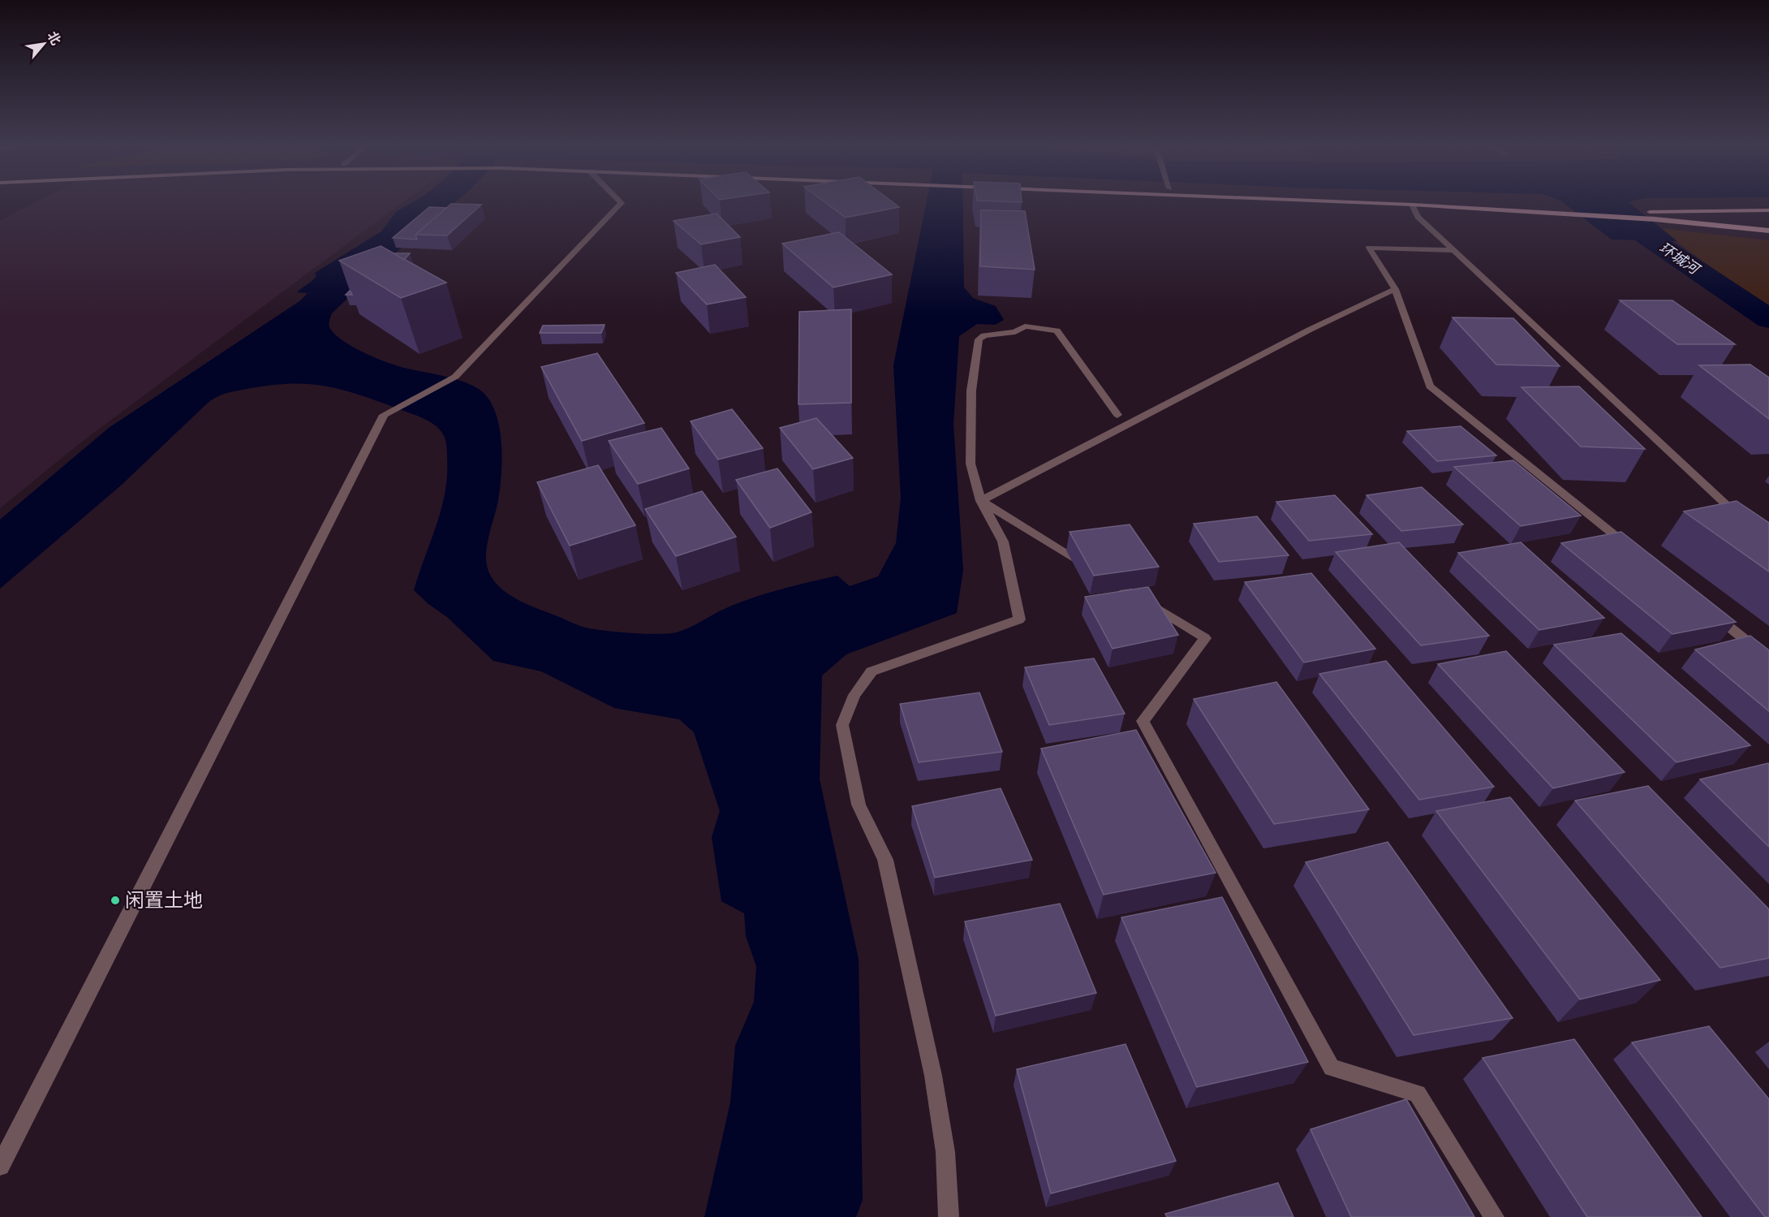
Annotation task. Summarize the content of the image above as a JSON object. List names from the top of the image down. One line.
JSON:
{"water":["环城河"],"places":["闲置土地"],"north":"top right"}
